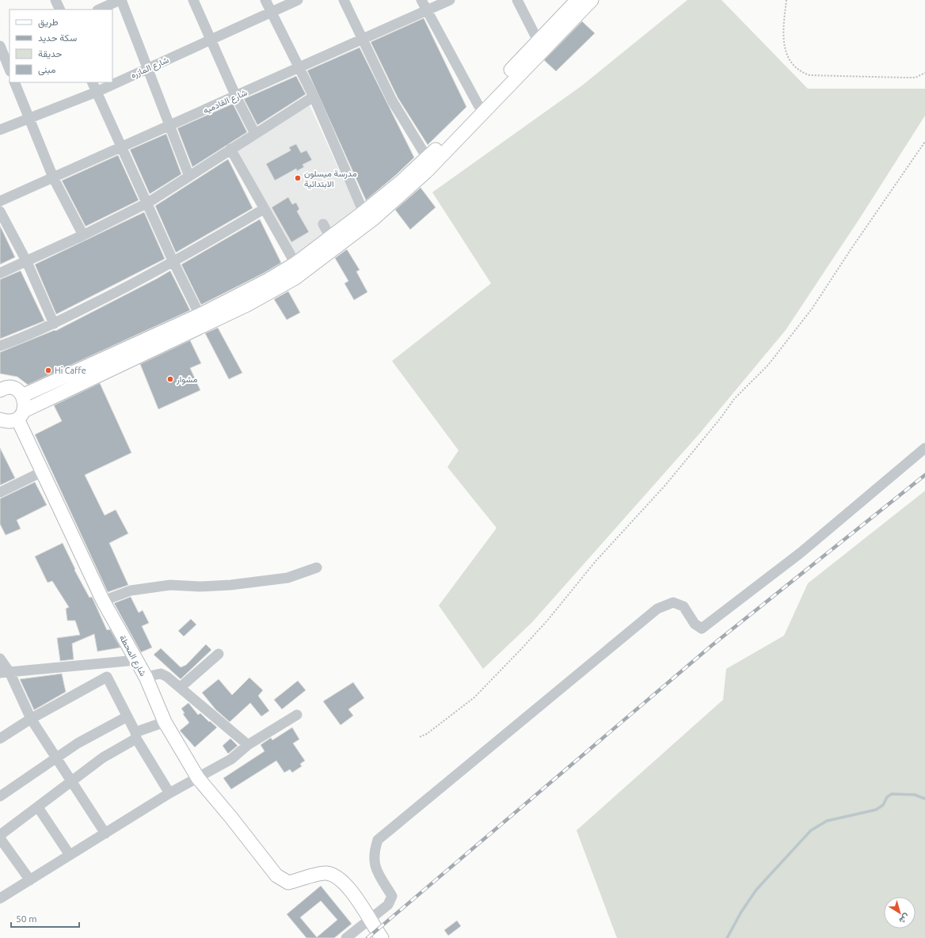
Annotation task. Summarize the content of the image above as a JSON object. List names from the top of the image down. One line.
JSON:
{"streets":{"main road":["شارع المحطة"],"street":["شارع المازره","شارع القادميه"]},"places":["مدرسة ميسلون الابتدائية","Hi Caffe","مشوار"],"legend":["طريق","سكة حديد","حديقة","مبنى"],"scale_bar":"50 m","north":"bottom right"}
